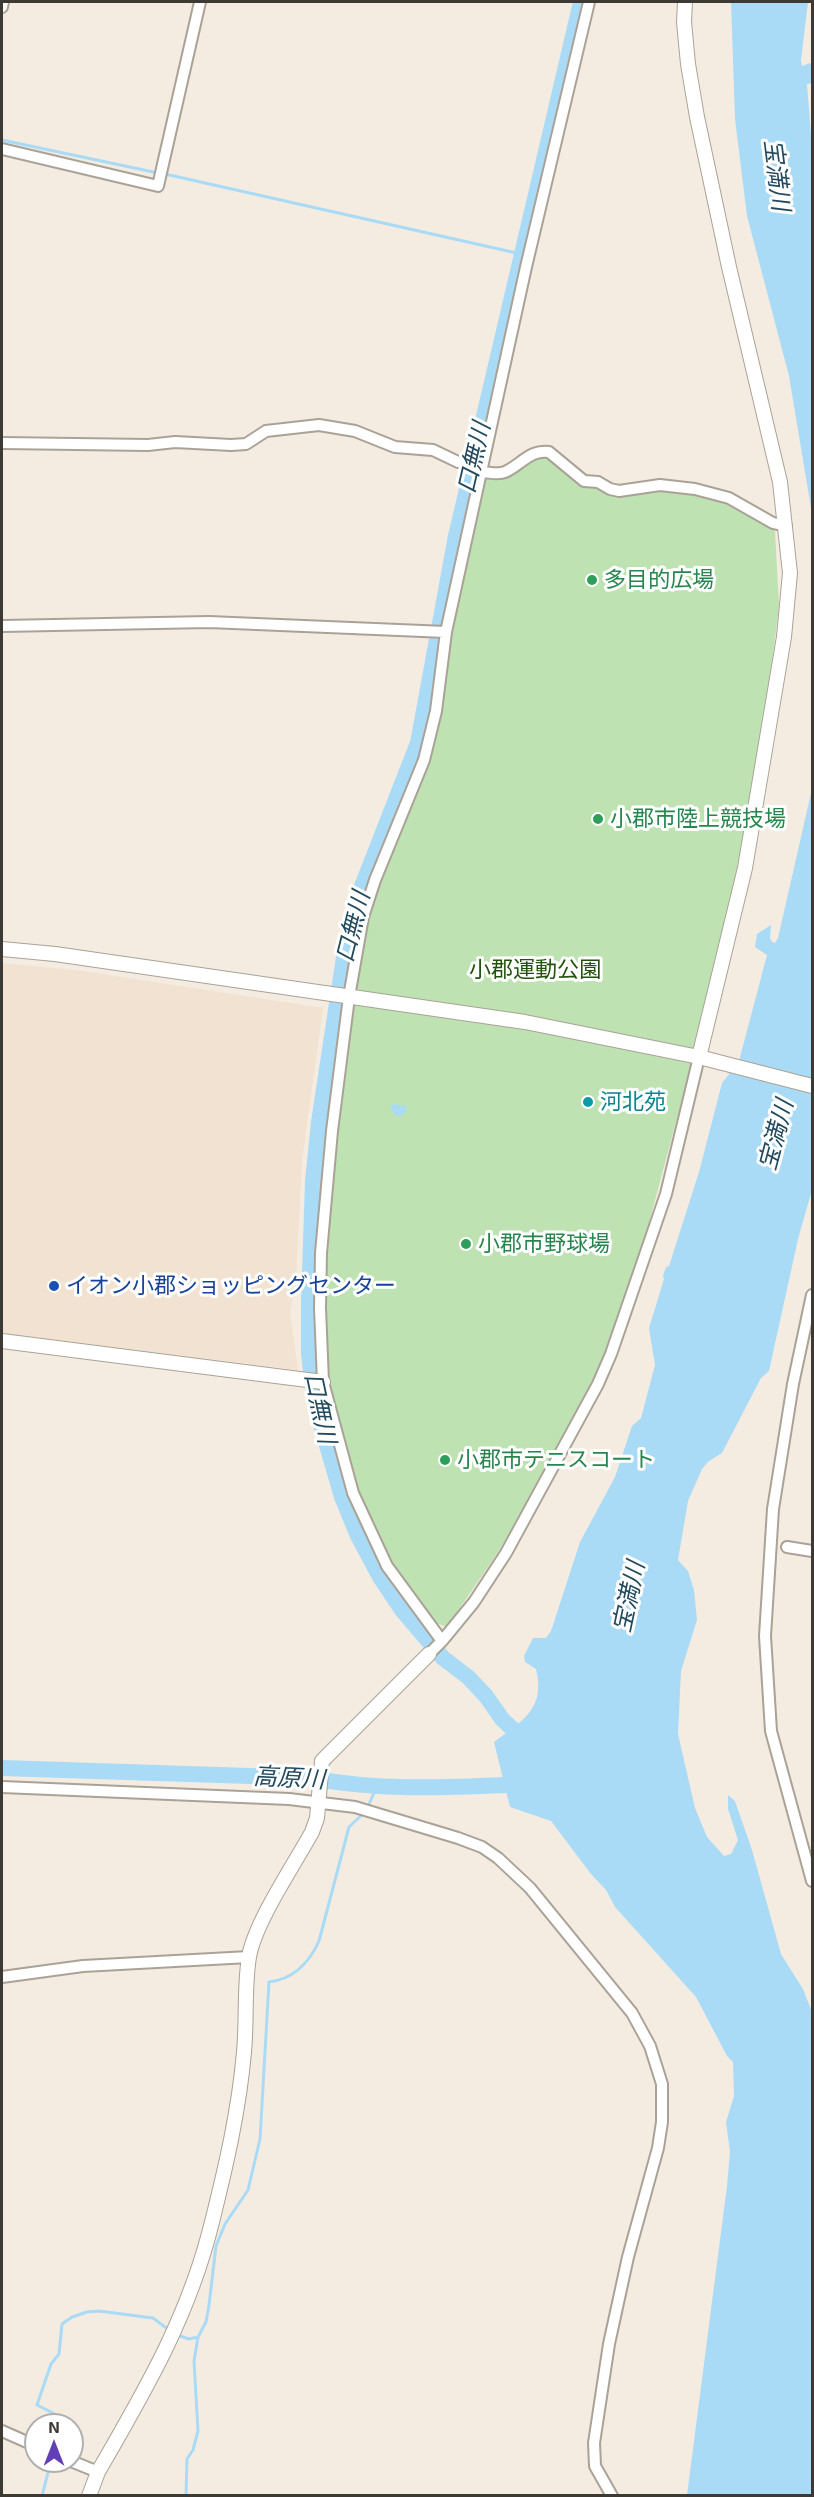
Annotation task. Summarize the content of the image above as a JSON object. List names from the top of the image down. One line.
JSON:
{"water":["宝満川","口無川","高原川"],"parks":["小郡運動公園"],"places":["多目的広場","小郡市陸上競技場","河北苑","小郡市野球場","イオン小郡ショッピングセンター","小郡市テニスコート"],"north":"top"}
